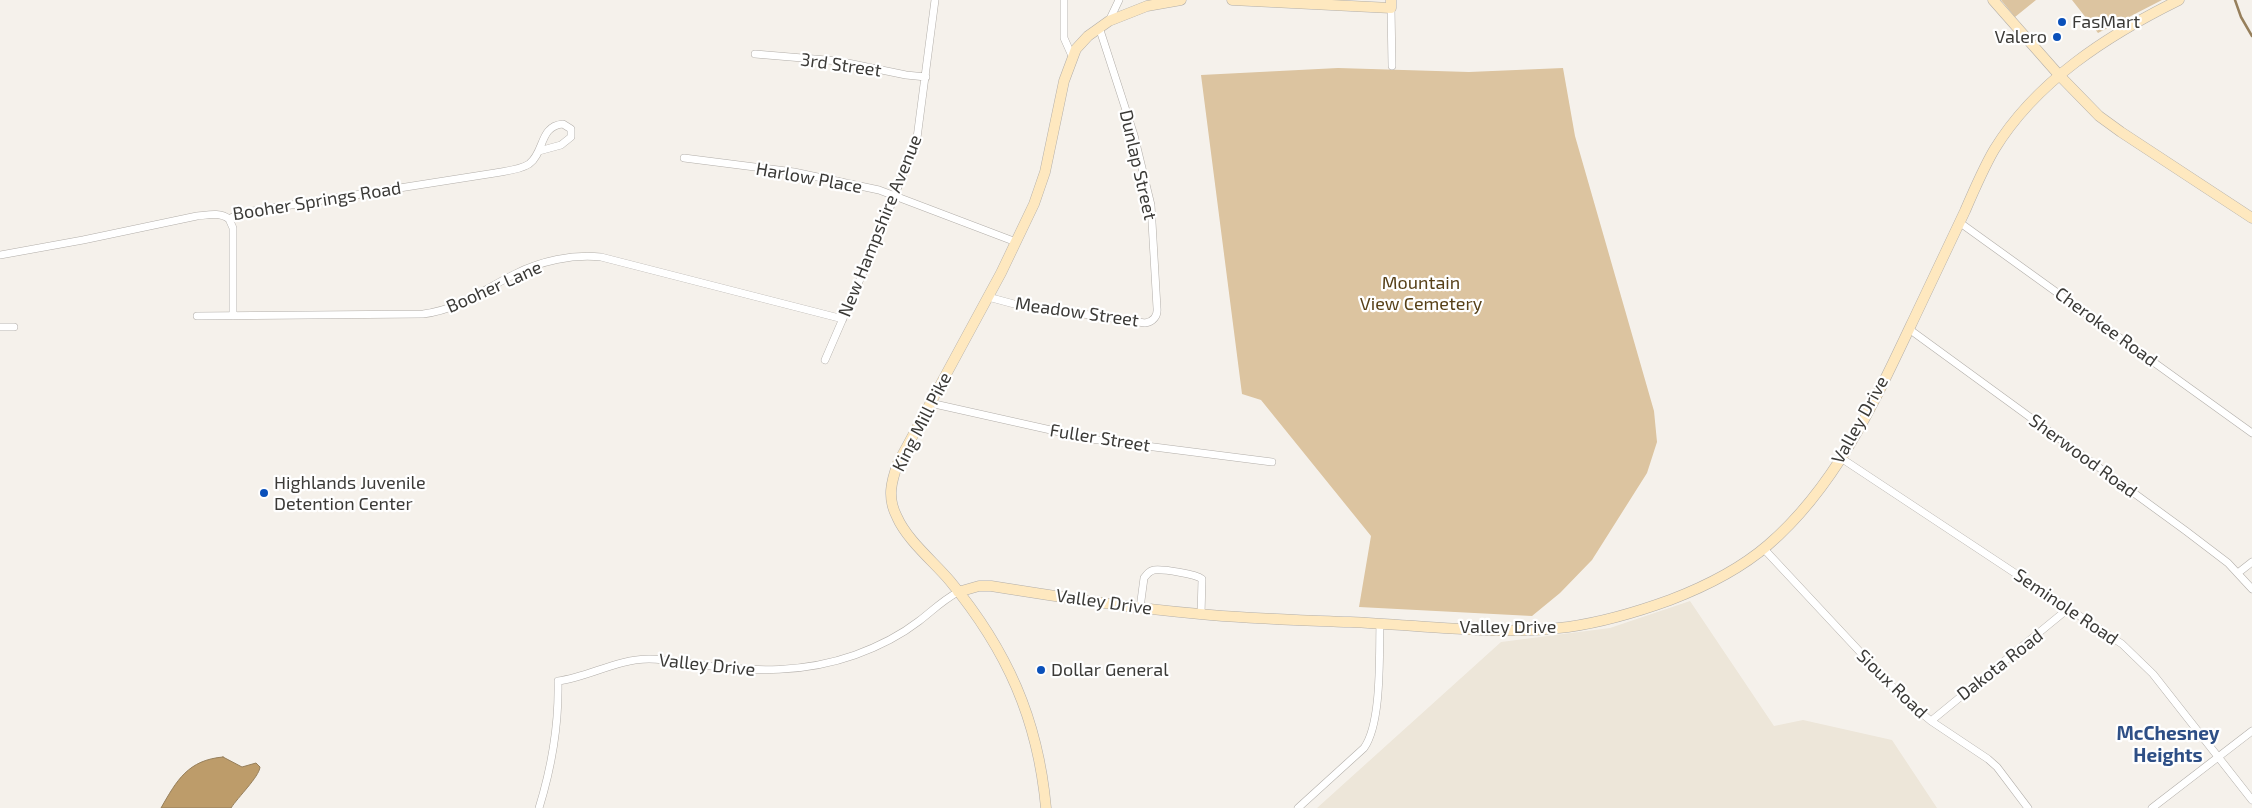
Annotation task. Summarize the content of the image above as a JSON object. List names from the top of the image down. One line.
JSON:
{"streets":{"main road":["Valley Drive","King Mill Pike"],"street":["3rd Street","Dunlap Street","Harlow Place","Booher Springs Road","New Hampshire Avenue","Booher Lane","Meadow Street","Cherokee Road","Fuller Street","Sherwood Road","Seminole Road","Dakota Road","Sioux Road"]},"crossings":[["3rd Street","New Hampshire Avenue"],["Dunlap Street","Meadow Street"],["Dunlap Street","King Mill Pike"],["Harlow Place","New Hampshire Avenue"],["Harlow Place","King Mill Pike"],["New Hampshire Avenue","Booher Lane"],["Meadow Street","King Mill Pike"],["Cherokee Road","Valley Drive"],["Valley Drive","King Mill Pike"],["Valley Drive","Sherwood Road"],["Valley Drive","Seminole Road"],["Valley Drive","Sioux Road"],["King Mill Pike","Fuller Street"],["Seminole Road","Dakota Road"],["Dakota Road","Sioux Road"]],"districts":["McChesney Heights"],"parks":["Mountain View Cemetery"],"places":["FasMart","Valero","Highlands Juvenile Detention Center","Dollar General"]}
